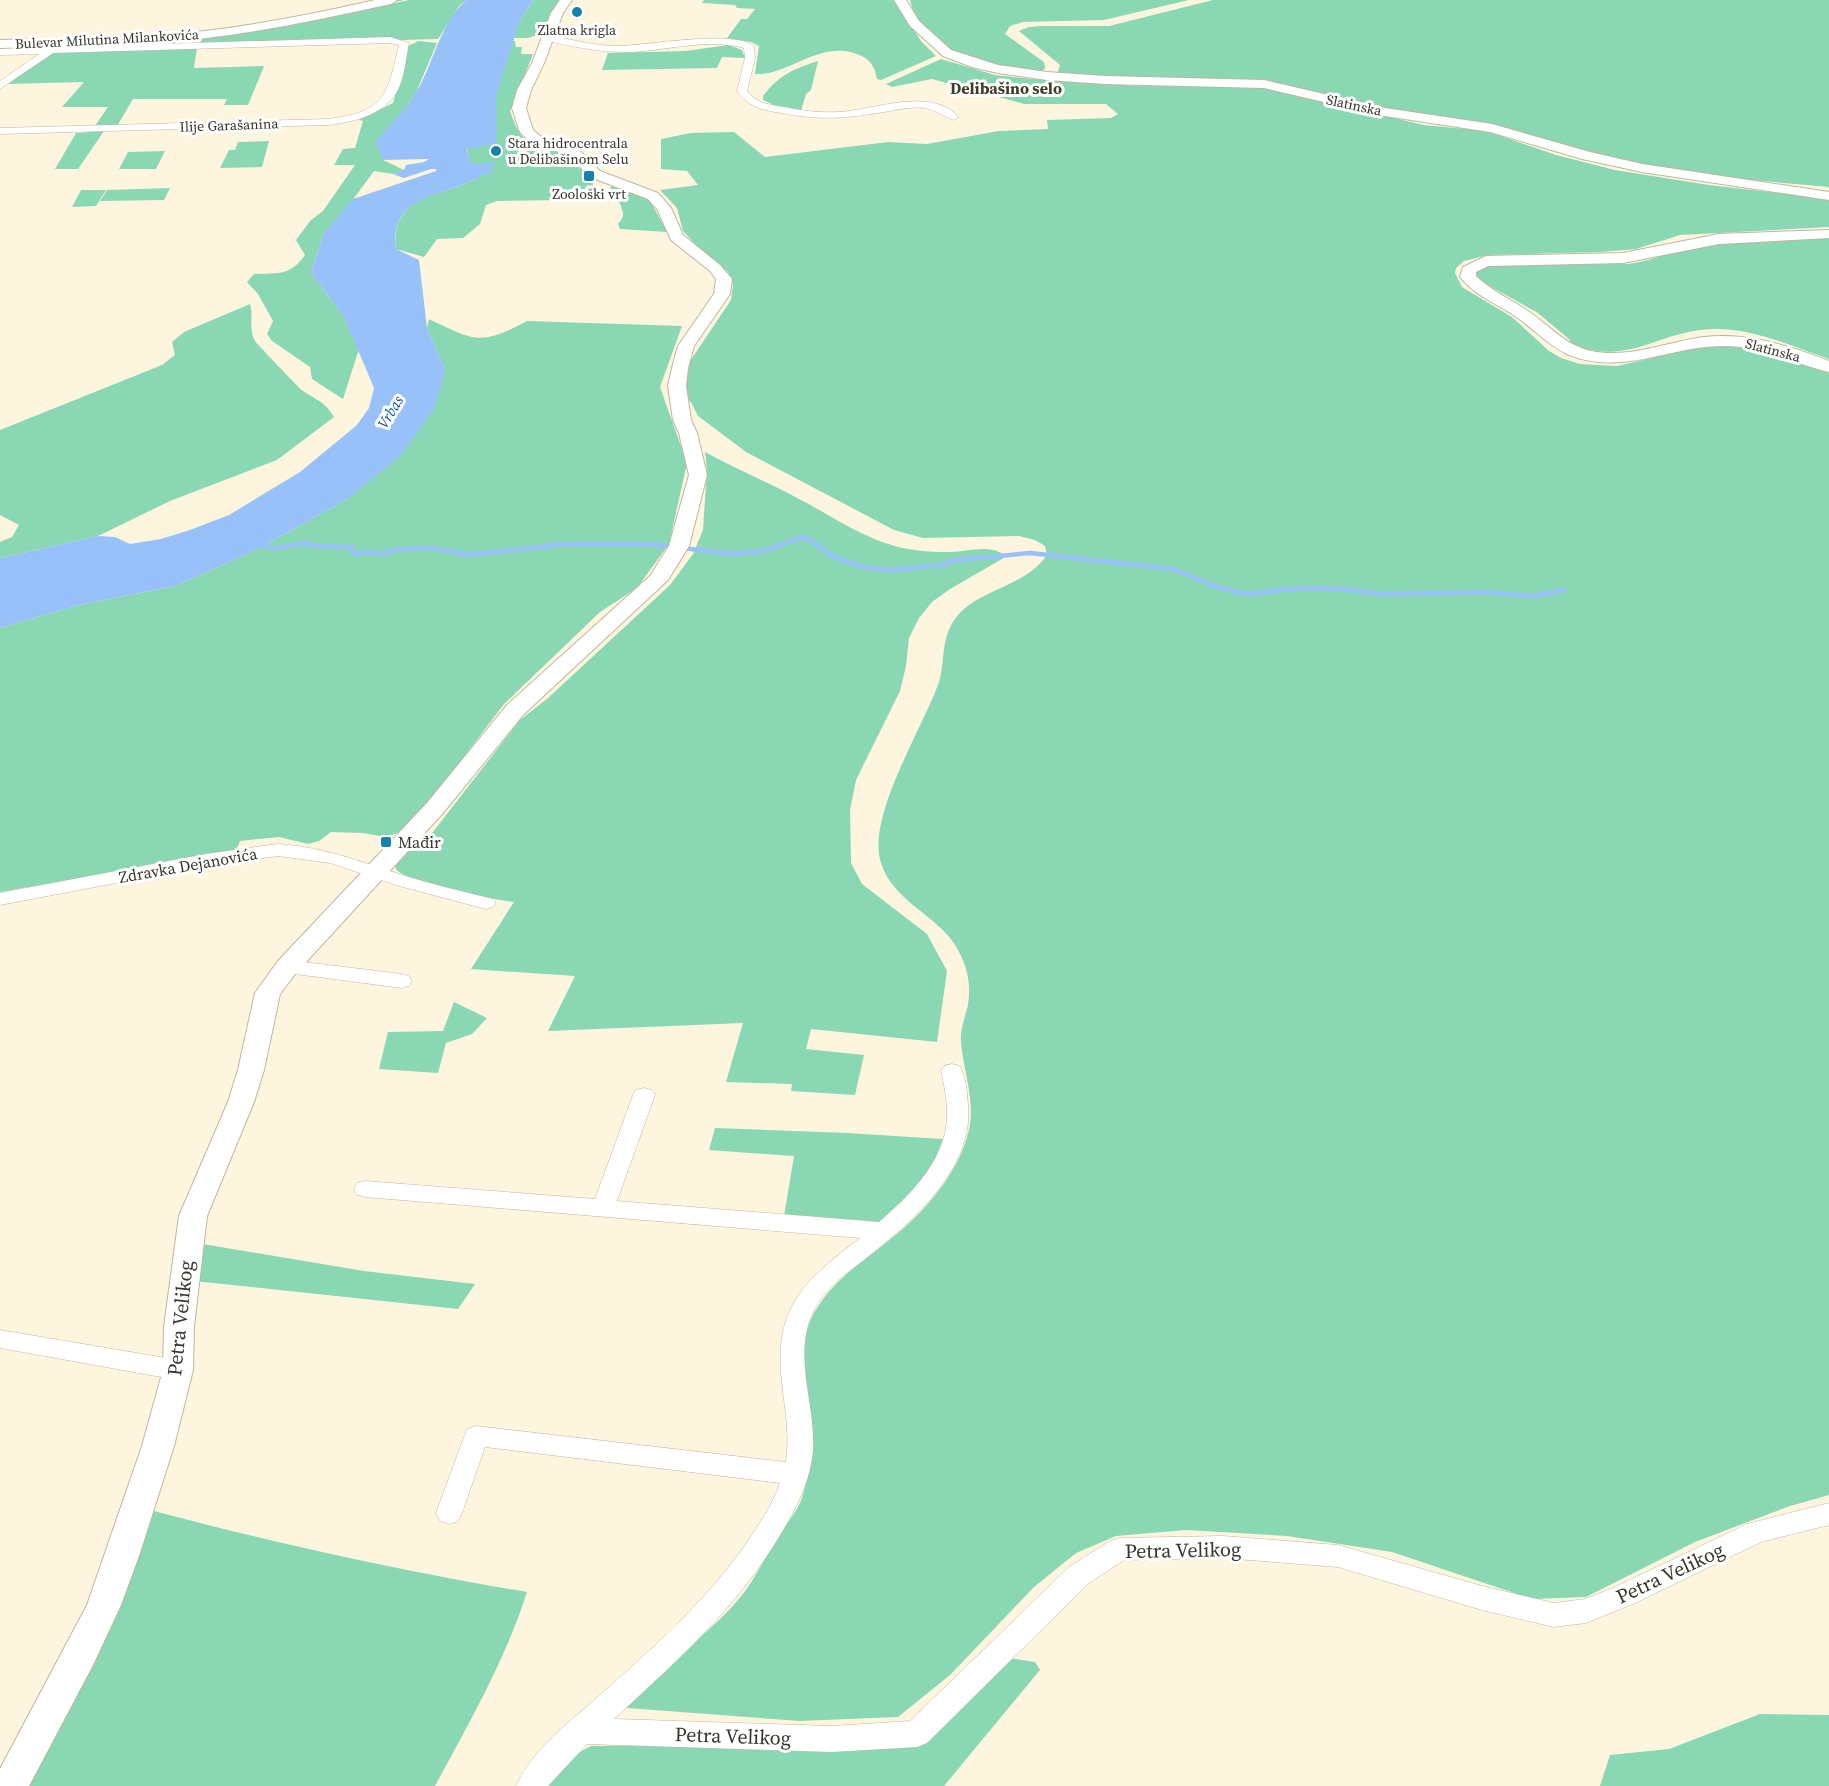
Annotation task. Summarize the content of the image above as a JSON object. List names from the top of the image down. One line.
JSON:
{"streets":{"street":["Bulevar Milutina Milankovića","Slatinska","Ilije Garašanina","Zdravka Dejanovića","Petra Velikog"]},"crossings":[["Zdravka Dejanovića","Petra Velikog"]],"districts":["Delibašino selo"],"water":["Vrbas"],"places":{"other":["Zlatna krigla","Stara hidrocentrala u Delibašinom Selu"],"transit":["Zoološki vrt","Mađir"]}}
